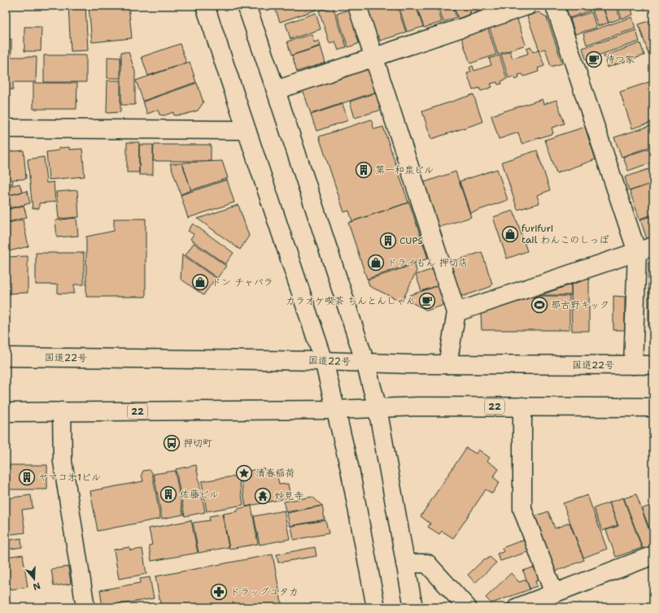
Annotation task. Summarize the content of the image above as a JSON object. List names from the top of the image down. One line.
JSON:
{"streets":{"main road":["国道22号","22"]},"places":{"cafe":["待つ家","カラオケ喫茶 ちんとんしゃん"],"building":["第一和泉ビル","CUPS","ヤマコ㐧1ビル","佐藤ビル"],"shop":["furifuri tail わんこのしっぽ","ドライもん 押切店","ドン チャバラ"],"sports":["那古野キック"],"bus stop":["押切町"],"place":["清春稲荷"],"temple":["妙見寺"],"pharmacy":["ドラッグユタカ"]},"north":"bottom"}
